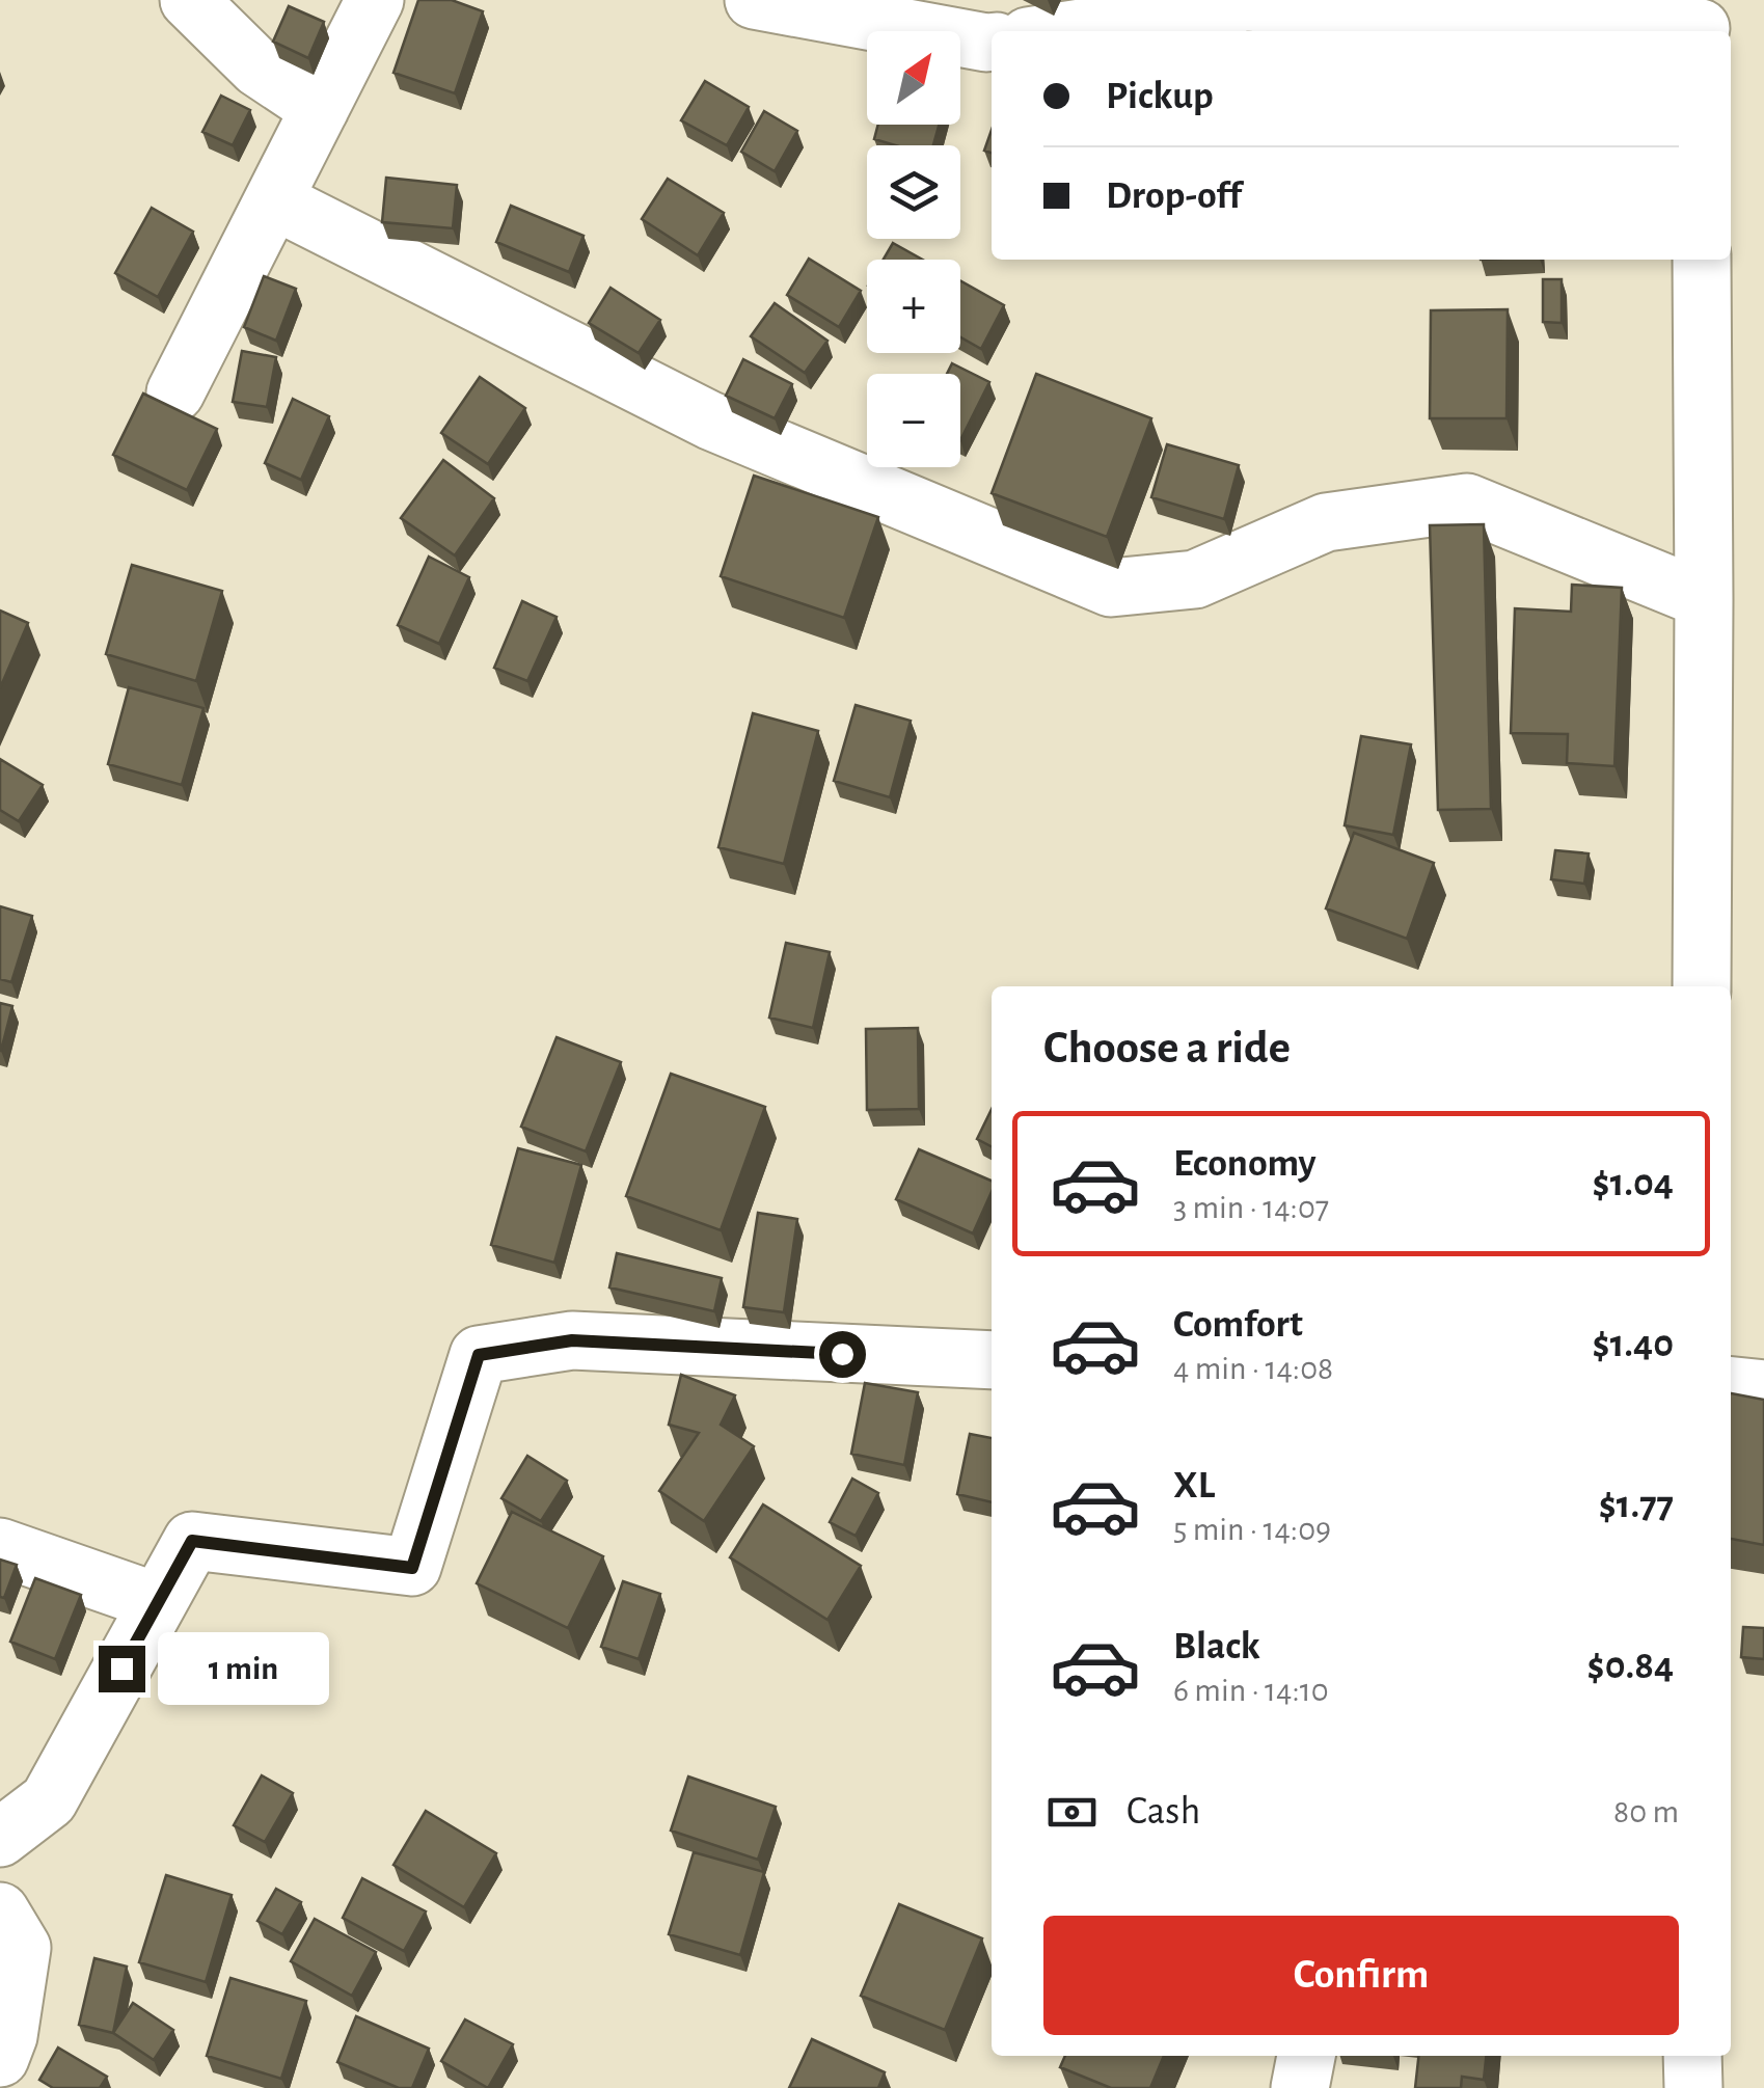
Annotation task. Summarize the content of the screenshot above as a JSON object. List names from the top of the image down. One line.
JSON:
{"north":"top right","page":{"map_buttons":["+","−"],"banner":["Pickup","Drop-off"],"heading":"Choose a ride","list":[{"name":"Economy","note":"3 min · 14:07","value":"$1.04"},{"name":"Comfort","note":"4 min · 14:08","value":"$1.40"},{"name":"XL","note":"5 min · 14:09","value":"$1.77"},{"name":"Black","note":"6 min · 14:10","value":"$0.84"}],"bubble":"1 min","pay":["Cash","80 m"],"buttons":"Confirm"}}
